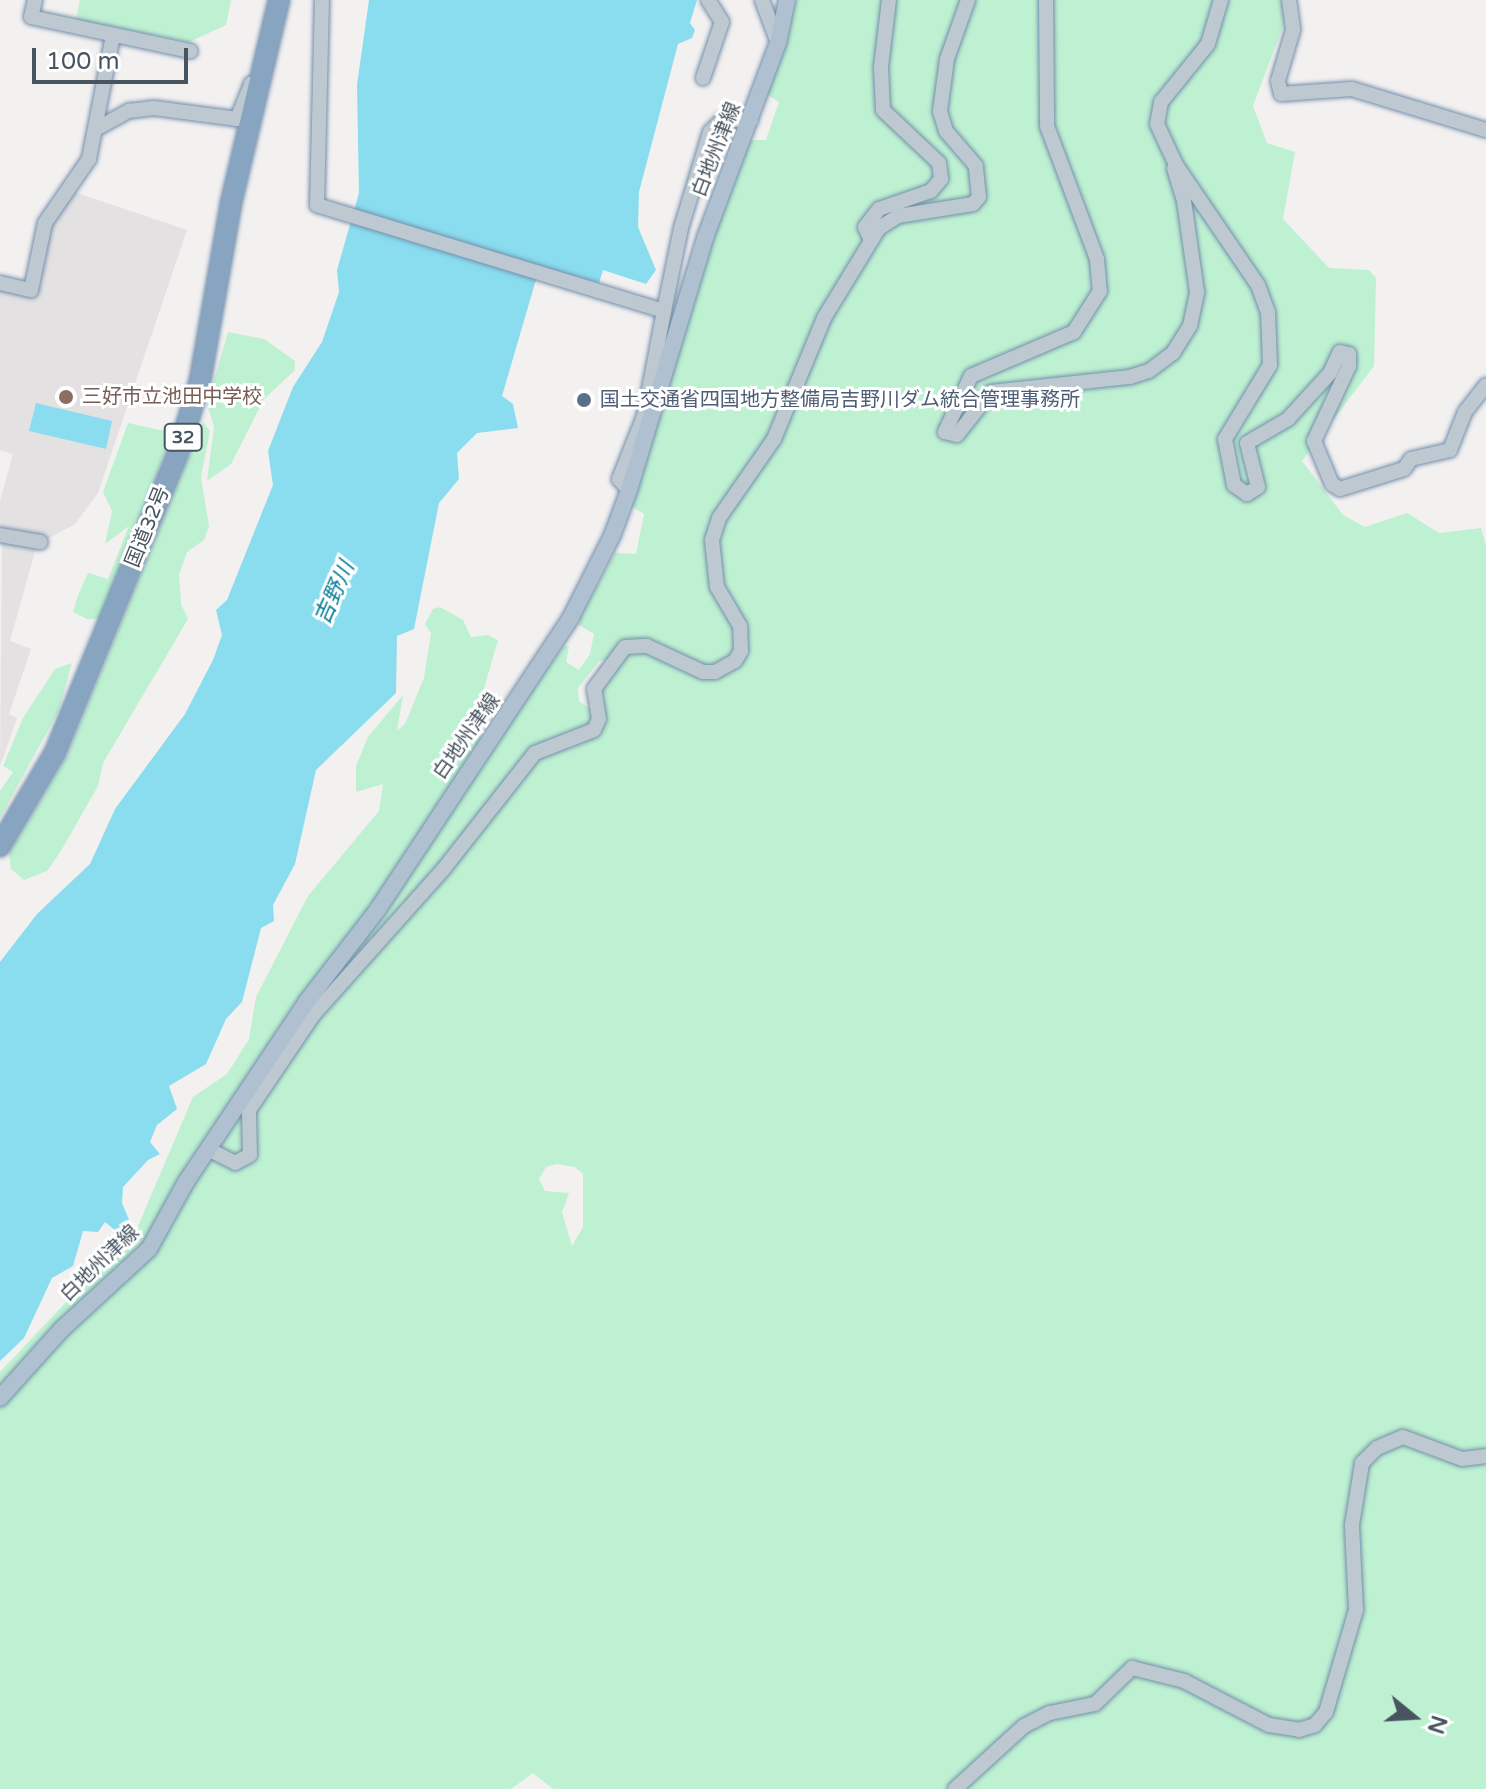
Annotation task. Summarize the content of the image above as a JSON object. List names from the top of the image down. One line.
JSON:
{"streets":{"highway":["32","国道32号"],"main road":["白地州津線"]},"water":["吉野川"],"places":["三好市立池田中学校","国土交通省四国地方整備局吉野川ダム統合管理事務所"],"scale_bar":"100 m","north":"right"}
